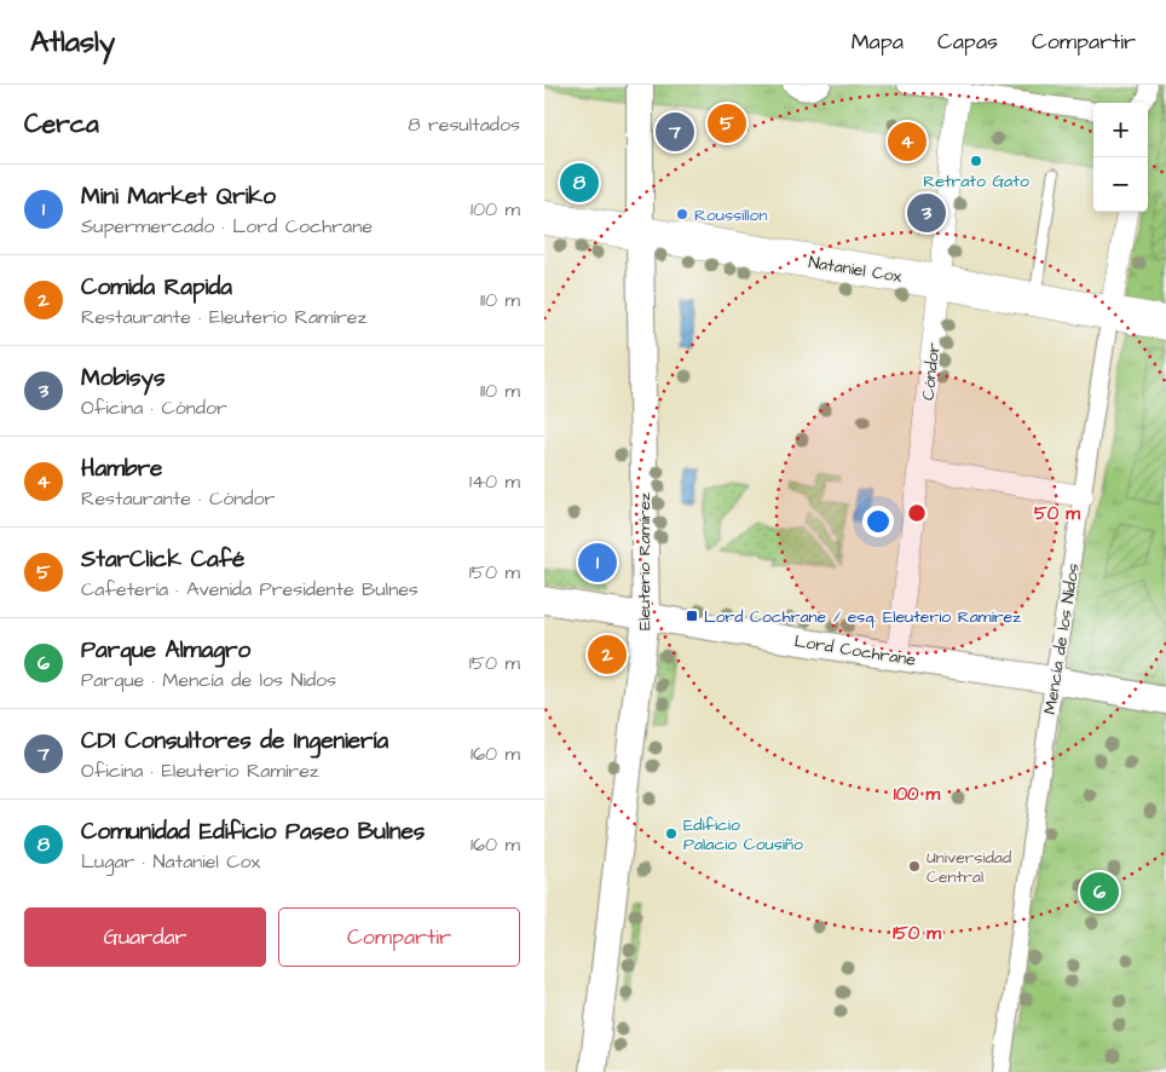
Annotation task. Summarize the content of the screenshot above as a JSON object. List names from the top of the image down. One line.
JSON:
{"streets":{"main road":["Nataniel Cox"],"street":["Cóndor","Eleuterio Ramírez","Mencía de los Nidos","Lord Cochrane"]},"crossings":[["Nataniel Cox","Cóndor"],["Nataniel Cox","Eleuterio Ramírez"],["Nataniel Cox","Mencía de los Nidos"],["Cóndor","Lord Cochrane"],["Eleuterio Ramírez","Lord Cochrane"],["Mencía de los Nidos","Lord Cochrane"]],"places":{"other":["Retrato Gato","Roussillon","Edificio Palacio Cousiño","Universidad Central"],"transit":["Lord Cochrane / esq. Eleuterio Ramírez"]},"page":{"header":"Atlasly","nav":["Mapa","Capas","Compartir"],"heading":["Cerca","8 resultados"],"pins":["5","7","4","8","3","1","2","6"],"map_buttons":["+","−"],"list":[{"mark":"1","name":"Mini Market Qriko","note":"Supermercado · Lord Cochrane","value":"100 m"},{"mark":"2","name":"Comida Rapida","note":"Restaurante · Eleuterio Ramírez","value":"110 m"},{"mark":"3","name":"Mobisys","note":"Oficina · Cóndor","value":"110 m"},{"mark":"4","name":"Hambre","note":"Restaurante · Cóndor","value":"140 m"},{"mark":"5","name":"StarClick Café","note":"Cafetería · Avenida Presidente Bulnes","value":"150 m"},{"mark":"6","name":"Parque Almagro","note":"Parque · Mencía de los Nidos","value":"150 m"},{"mark":"7","name":"CDI Consultores de Ingeniería","note":"Oficina · Eleuterio Ramírez","value":"160 m"},{"mark":"8","name":"Comunidad Edificio Paseo Bulnes","note":"Lugar · Nataniel Cox","value":"160 m"}],"buttons":["Guardar","Compartir"]},"rings":["50 m","100 m","150 m"]}
